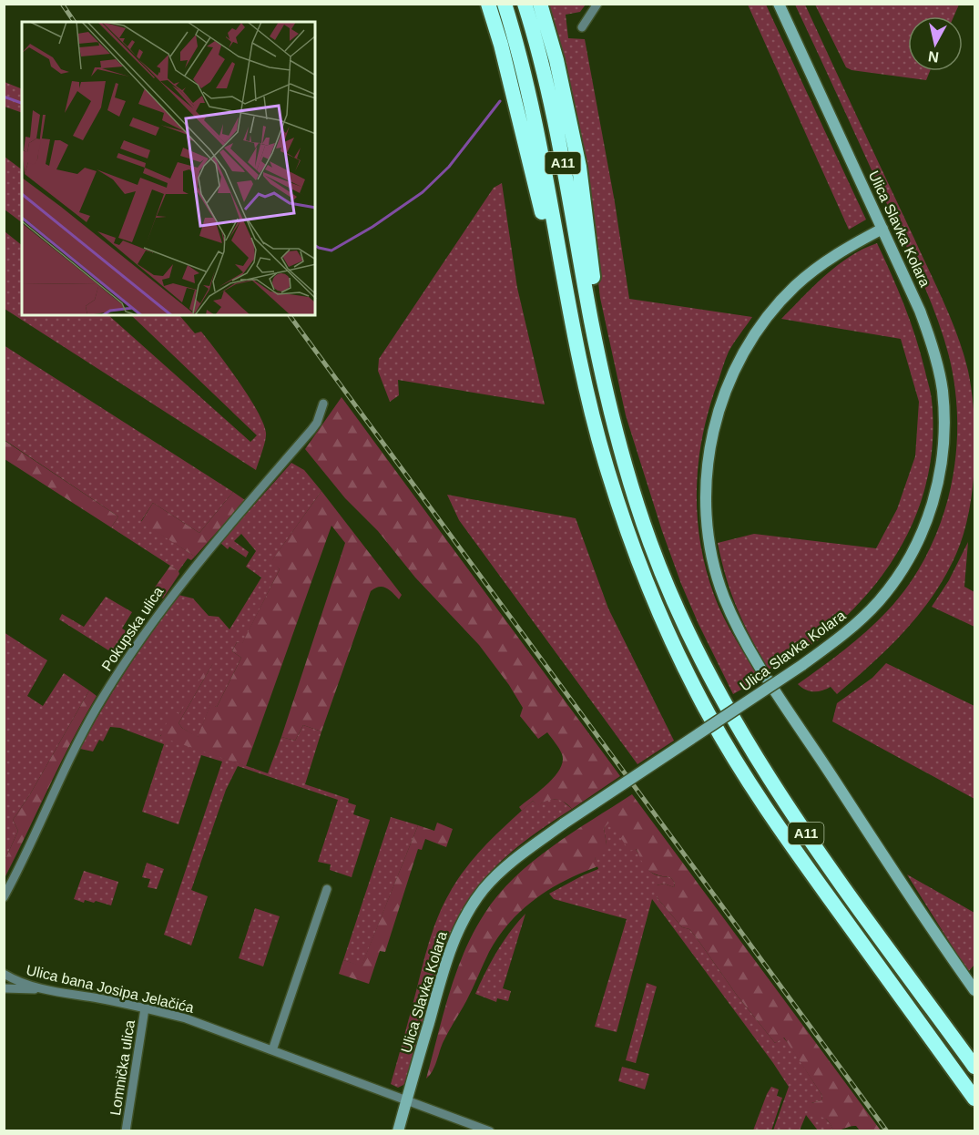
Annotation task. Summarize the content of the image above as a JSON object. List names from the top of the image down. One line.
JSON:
{"streets":{"highway":["A11"],"main road":["Ulica Slavka Kolara"],"street":["Pokupska ulica","Ulica bana Josipa Jelačića","Lomnička ulica"]},"crossings":[["Ulica Slavka Kolara","Ulica bana Josipa Jelačića"],["Ulica bana Josipa Jelačića","Lomnička ulica"]],"north":"bottom"}
